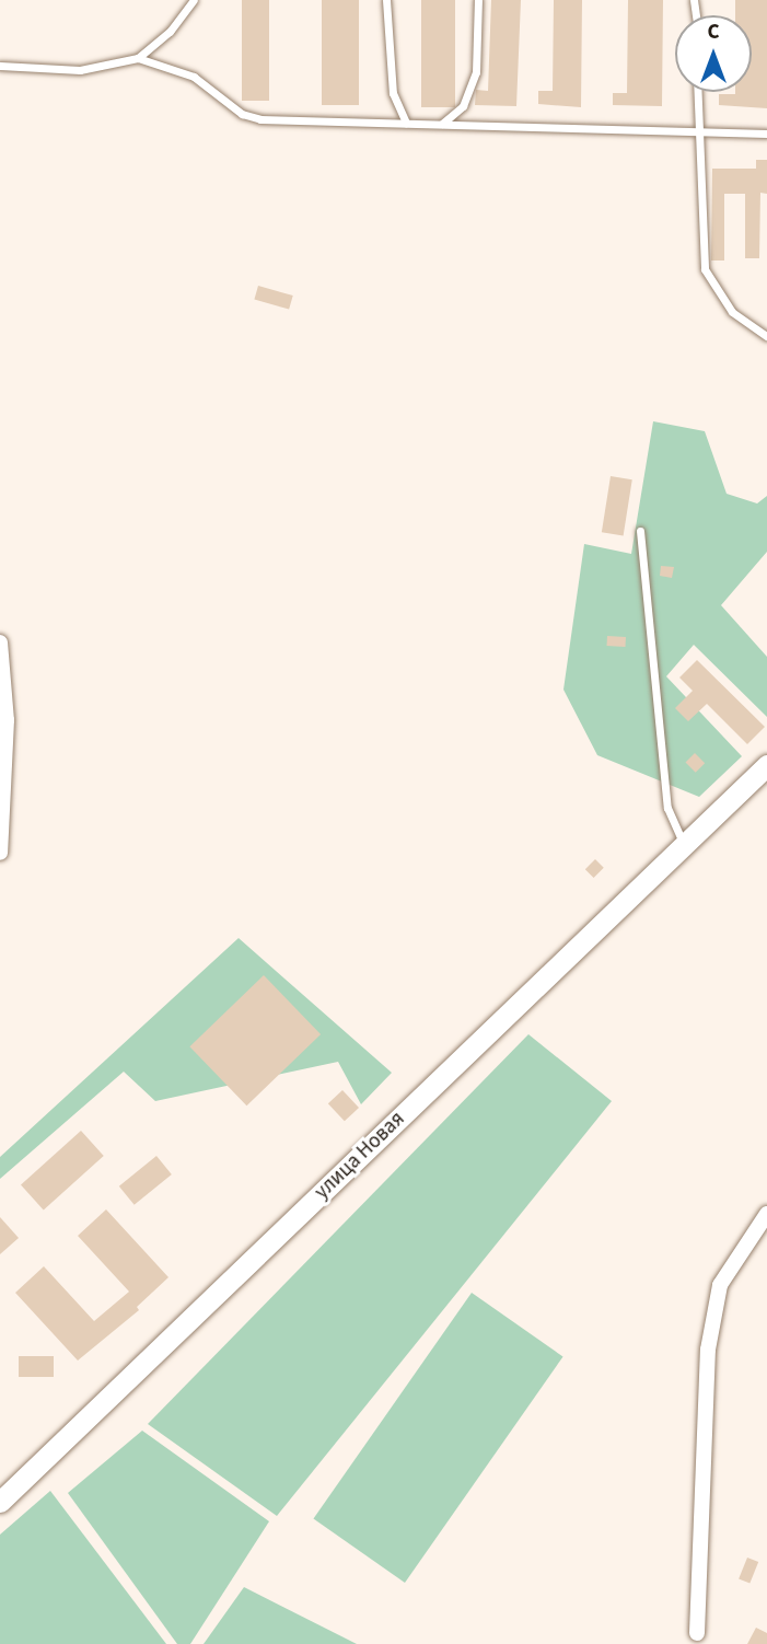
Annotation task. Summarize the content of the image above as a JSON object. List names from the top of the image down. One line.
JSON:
{"streets":{"street":["улица Новая"]},"north":"top"}
